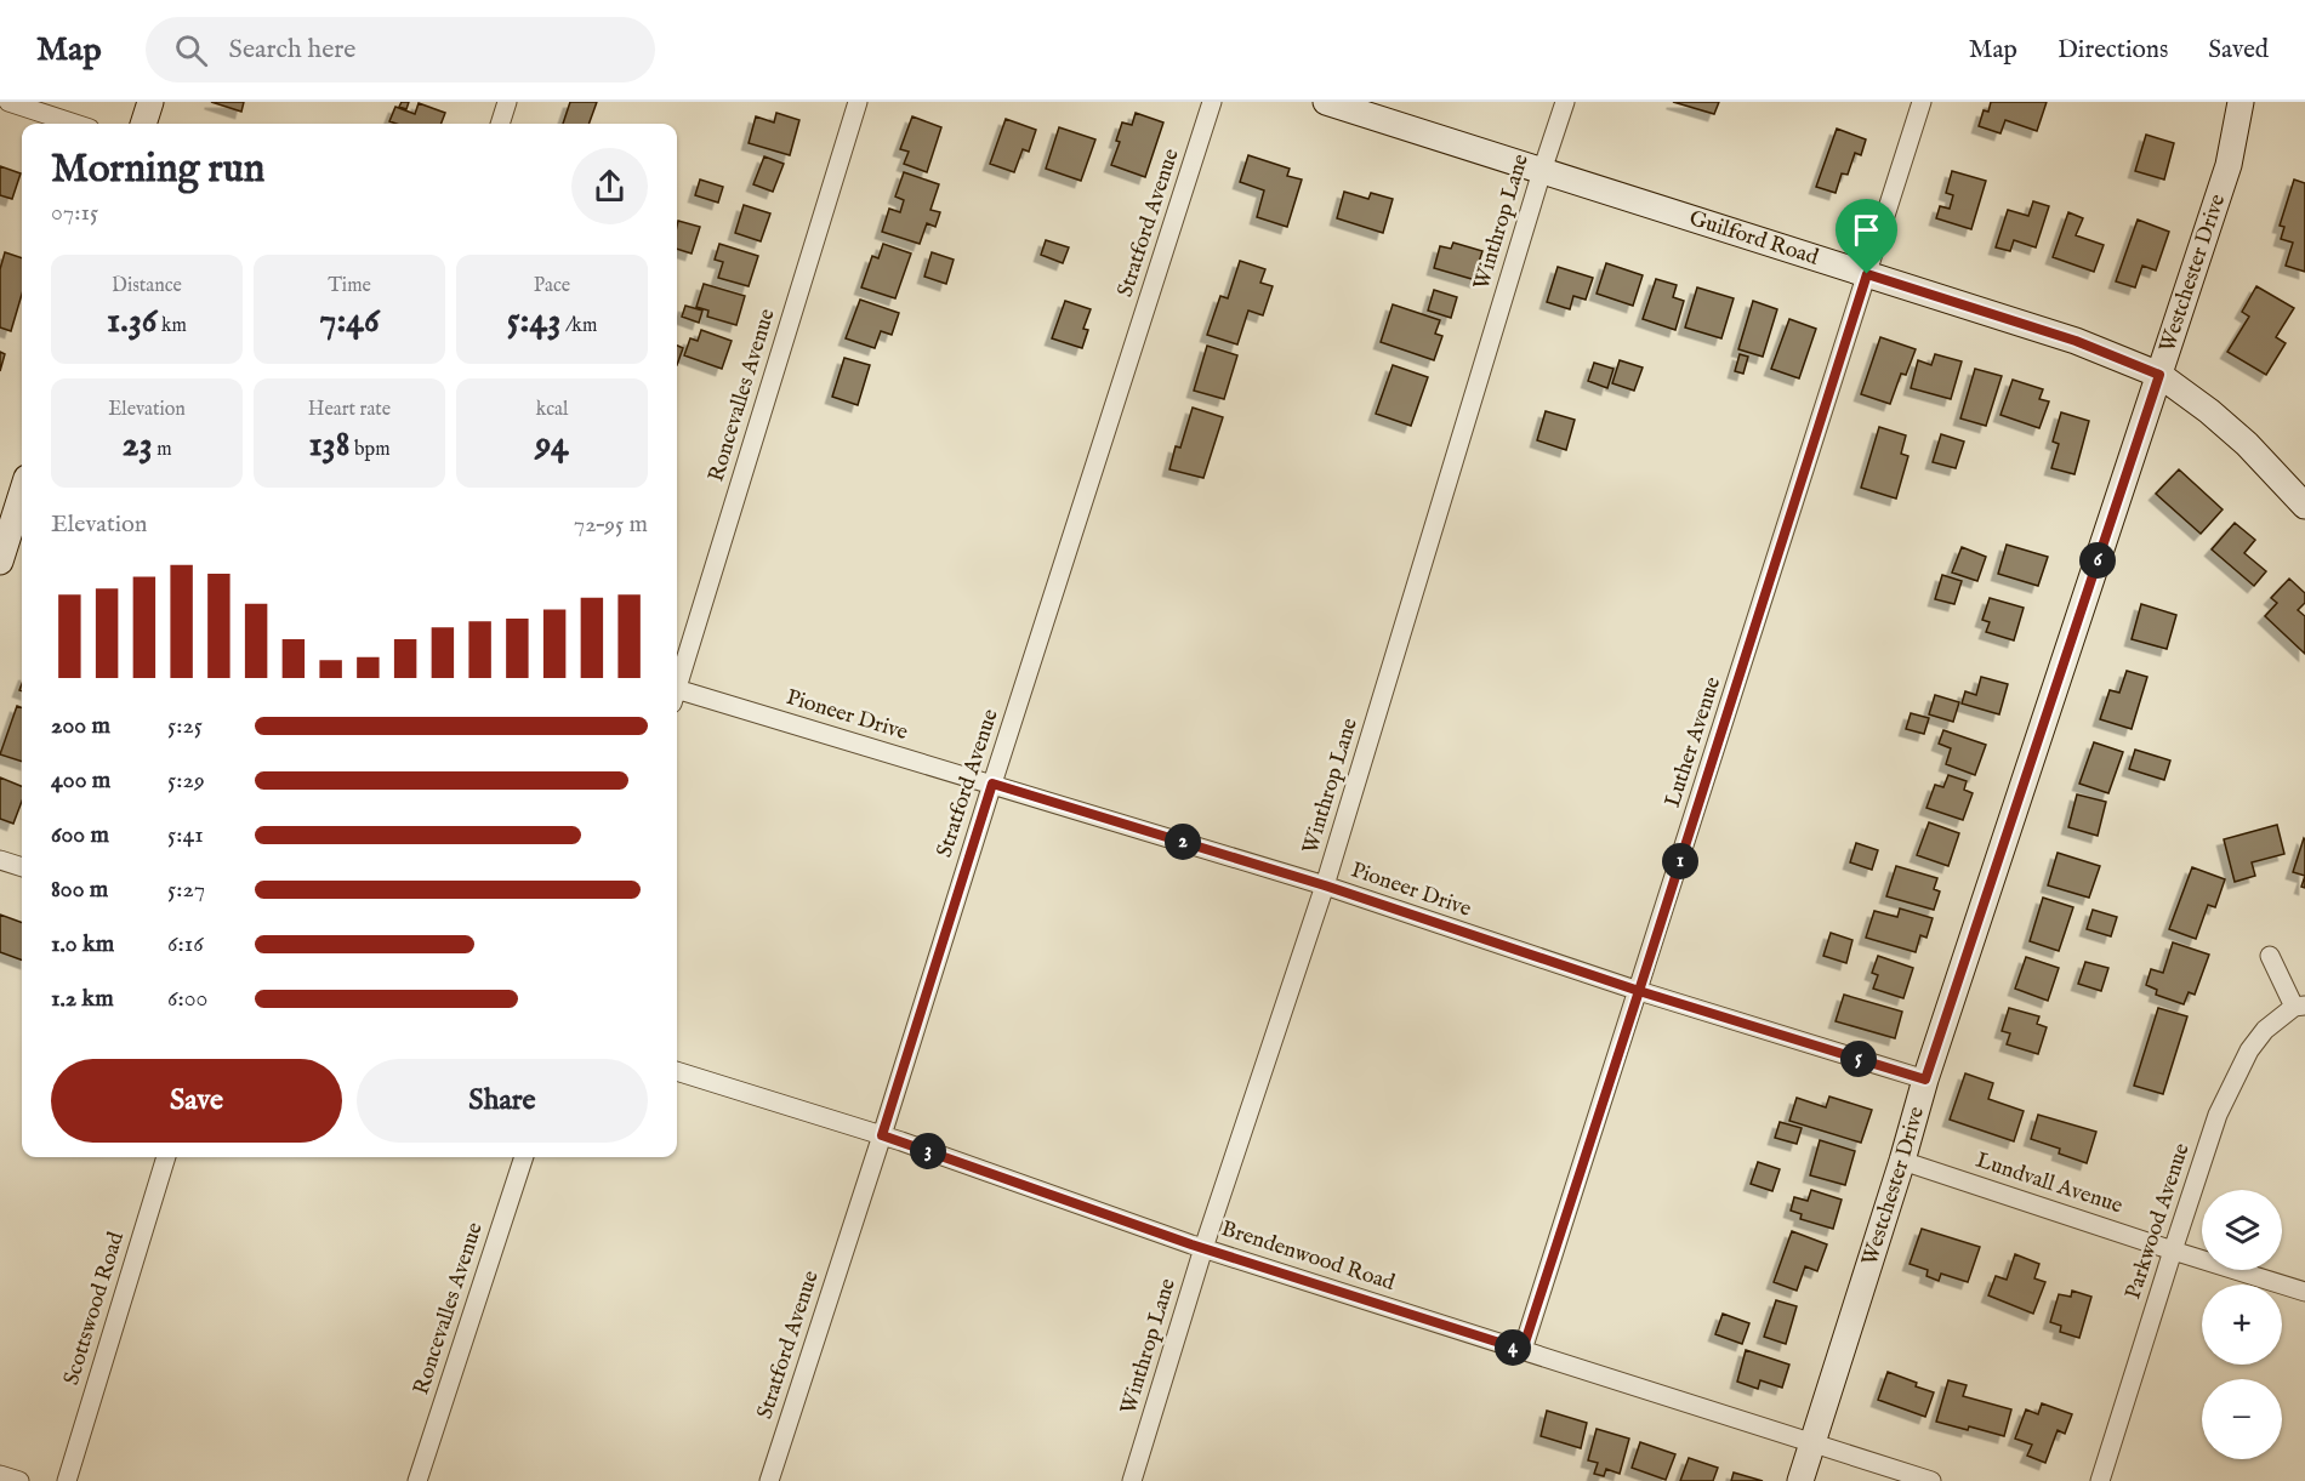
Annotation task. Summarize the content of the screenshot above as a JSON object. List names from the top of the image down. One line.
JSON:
{"streets":{"street":["Winthrop Lane","Stratford Avenue","Guilford Road","Westchester Drive","Roncevalles Avenue","Pioneer Drive","Luther Avenue","Lundvall Avenue","Parkwood Avenue","Brendenwood Road","Scottswood Road"]},"crossings":[["Winthrop Lane","Guilford Road"],["Winthrop Lane","Pioneer Drive"],["Winthrop Lane","Brendenwood Road"],["Stratford Avenue","Pioneer Drive"],["Stratford Avenue","Brendenwood Road"],["Guilford Road","Westchester Drive"],["Guilford Road","Luther Avenue"],["Westchester Drive","Pioneer Drive"],["Westchester Drive","Lundvall Avenue"],["Westchester Drive","Brendenwood Road"],["Pioneer Drive","Luther Avenue"],["Luther Avenue","Brendenwood Road"],["Lundvall Avenue","Parkwood Avenue"]],"page":{"header":"Map","search":"Search here","nav":["Map","Directions","Saved"],"heading":["Morning run","07:15"],"stats":[["Distance","1.36 km"],["Time","7:46"],["Pace","5:43 /km"],["Elevation","23 m"],["Heart rate","138 bpm"],["kcal","94"]],"chart":["Elevation","72–95 m"],"pins":["6","2","1","5","3","4"],"list":[{"name":"200 m","note":"5:25"},{"name":"400 m","note":"5:29"},{"name":"600 m","note":"5:41"},{"name":"800 m","note":"5:27"},{"name":"1.0 km","note":"6:16"},{"name":"1.2 km","note":"6:00"}],"buttons":["Save","Share"],"map_buttons":["+","−"]}}
